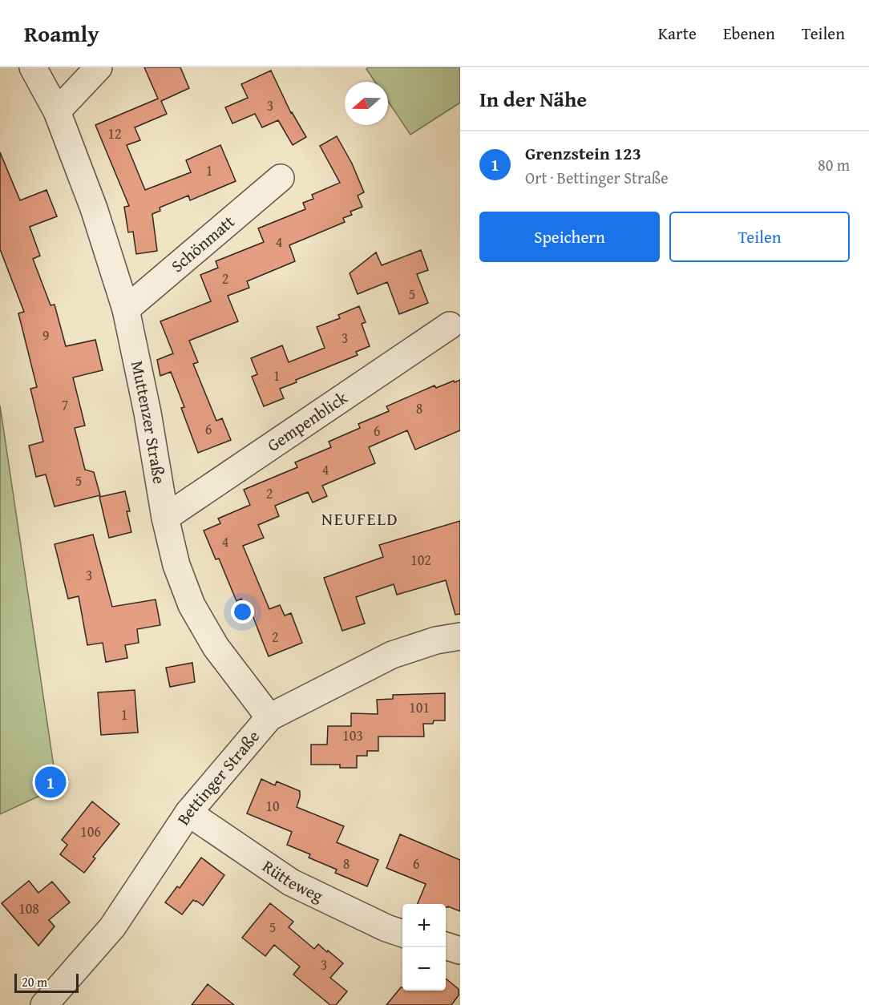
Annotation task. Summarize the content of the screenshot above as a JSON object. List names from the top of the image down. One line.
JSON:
{"streets":{"street":["Schönmatt","Gempenblick","Muttenzer Straße","Bettinger Straße","Rütteweg"]},"crossings":[["Schönmatt","Muttenzer Straße"],["Gempenblick","Muttenzer Straße"],["Muttenzer Straße","Bettinger Straße"],["Bettinger Straße","Rütteweg"]],"districts":["NEUFELD"],"house_numbers":["3","12","1","4","2","5","9","3","1","7","8","6","6","4","5","2","4","102","3","2","101","1","103","10","106","8","6","108","5","3"],"scale_bar":"20 m","north":"left","page":{"header":"Roamly","nav":["Karte","Ebenen","Teilen"],"heading":"In der Nähe","list":[{"mark":"1","name":"Grenzstein 123","note":"Ort · Bettinger Straße","value":"80 m"}],"buttons":["Speichern","Teilen"],"pins":"1","map_buttons":["+","−"],"scale":"20 m"}}
